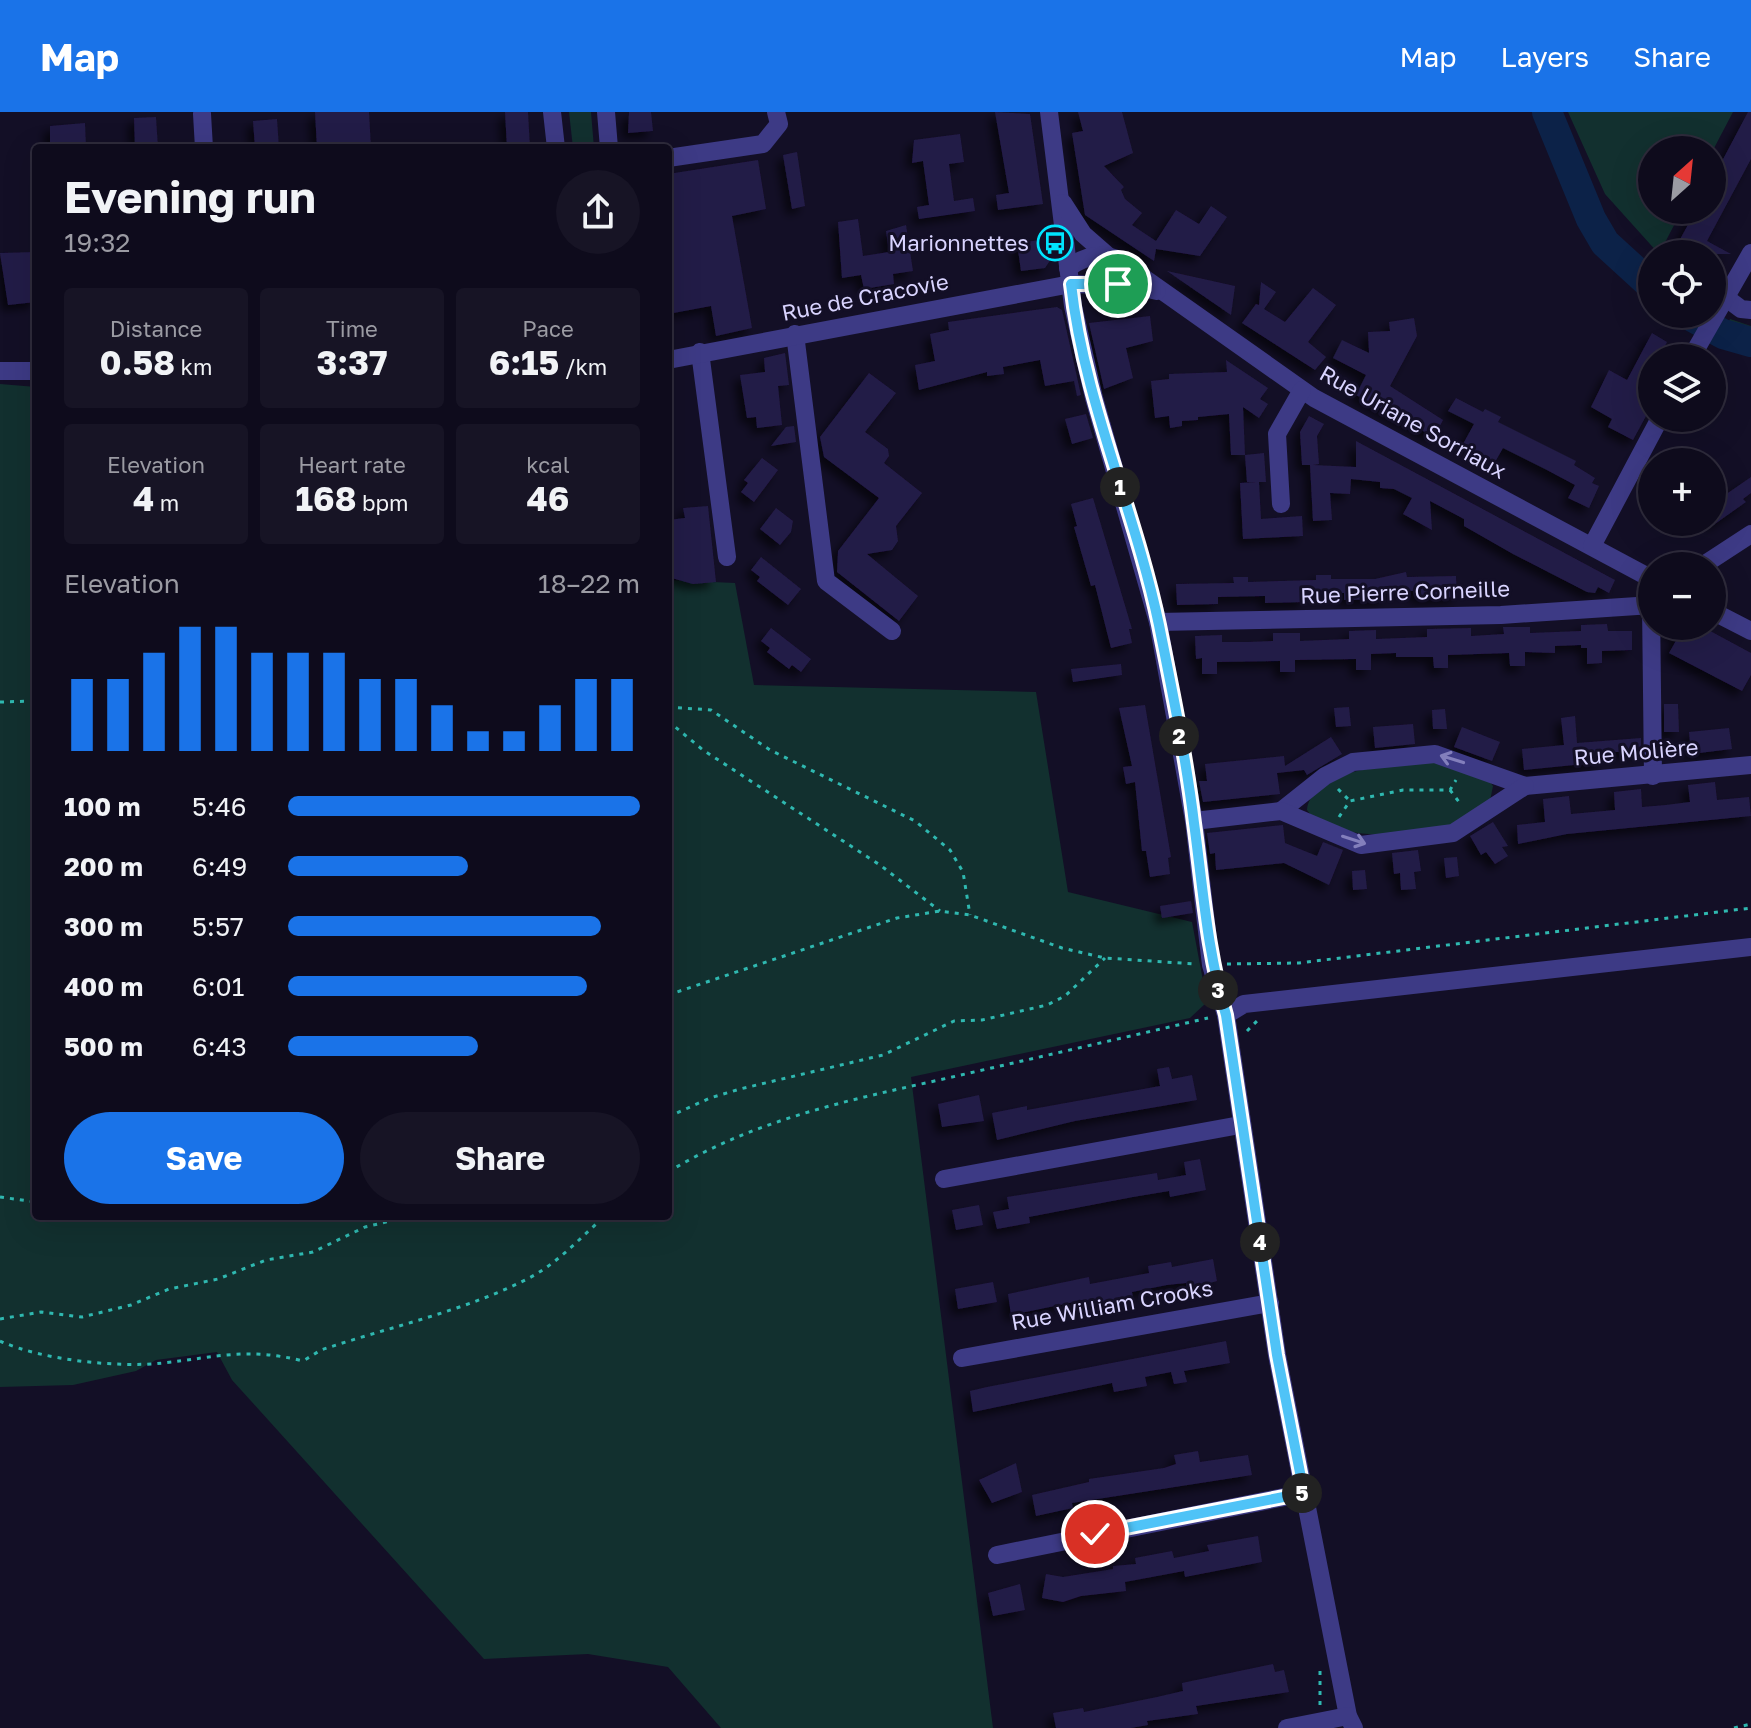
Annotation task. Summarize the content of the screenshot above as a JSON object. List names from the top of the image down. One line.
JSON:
{"streets":{"street":["Rue de Cracovie","Rue Uriane Sorriaux","Rue Pierre Corneille","Rue Molière","Rue William Crooks"]},"crossings":[["Rue de Cracovie","Rue Uriane Sorriaux"]],"places":{"bus stop":["Marionnettes"]},"north":"top right","page":{"header":"Map","nav":["Map","Layers","Share"],"map_buttons":["+","−"],"heading":["Evening run","19:32"],"stats":[["Distance","0.58 km"],["Time","3:37"],["Pace","6:15 /km"],["Elevation","4 m"],["Heart rate","168 bpm"],["kcal","46"]],"pins":["1","2","3","4","5"],"chart":["Elevation","18–22 m"],"list":[{"name":"100 m","note":"5:46"},{"name":"200 m","note":"6:49"},{"name":"300 m","note":"5:57"},{"name":"400 m","note":"6:01"},{"name":"500 m","note":"6:43"}],"buttons":["Save","Share"]}}
